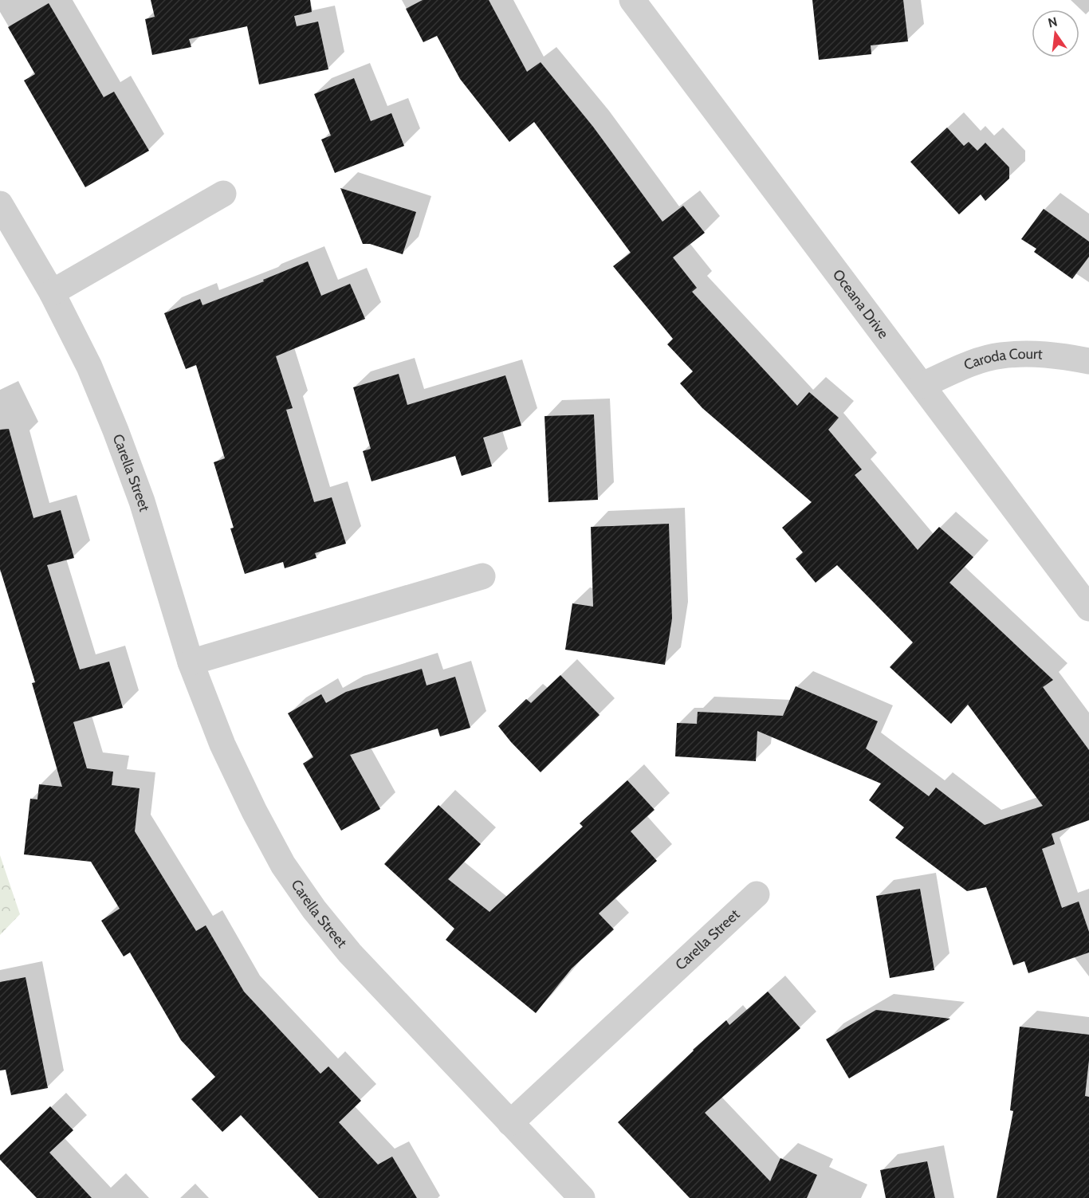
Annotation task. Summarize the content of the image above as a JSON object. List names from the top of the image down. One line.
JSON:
{"streets":{"street":["Oceana Drive","Caroda Court","Carella Street"]},"crossings":[["Oceana Drive","Caroda Court"]],"north":"top"}
